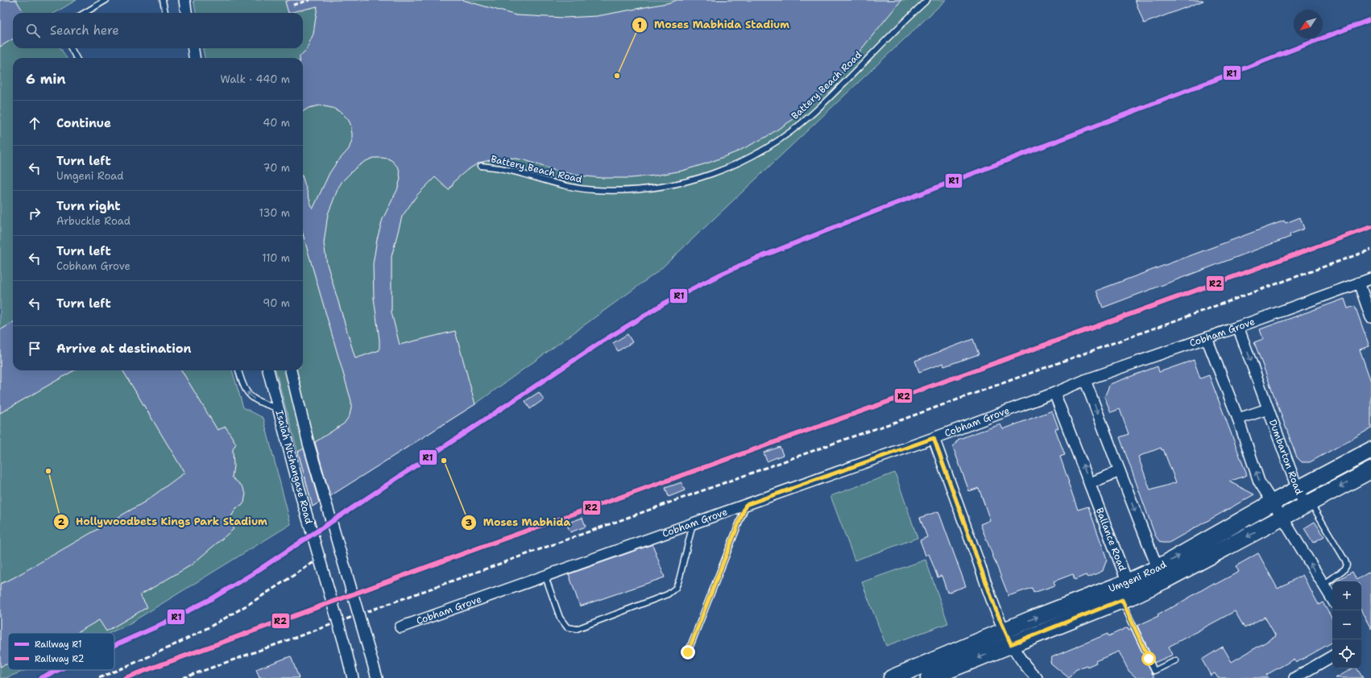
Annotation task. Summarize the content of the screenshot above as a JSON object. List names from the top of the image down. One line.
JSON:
{"streets":{"main road":["Umgeni Road"],"street":["Cobham Grove","Dumbarton Road","Isaiah Ntshangase Road","Ballance Road"],"lane":["Battery Beach Road"]},"crossings":[["Cobham Grove","Dumbarton Road"],["Cobham Grove","Ballance Road"],["Dumbarton Road","Umgeni Road"],["Ballance Road","Umgeni Road"]],"places":["Moses Mabhida Stadium","Moses Mabhida","Hollywoodbets Kings Park Stadium"],"lines":["rail line R1","rail line R2"],"legend":["Railway R1","Railway R2"],"north":"bottom left","page":{"search":"Search here","heading":["6 min","Walk · 440 m"],"list":[["Continue","40 m"],["Turn left","Umgeni Road","70 m"],["Turn right","Arbuckle Road","130 m"],["Turn left","Cobham Grove","110 m"],["Turn left","90 m"],"Arrive at destination"],"map_buttons":["+","−"]}}
